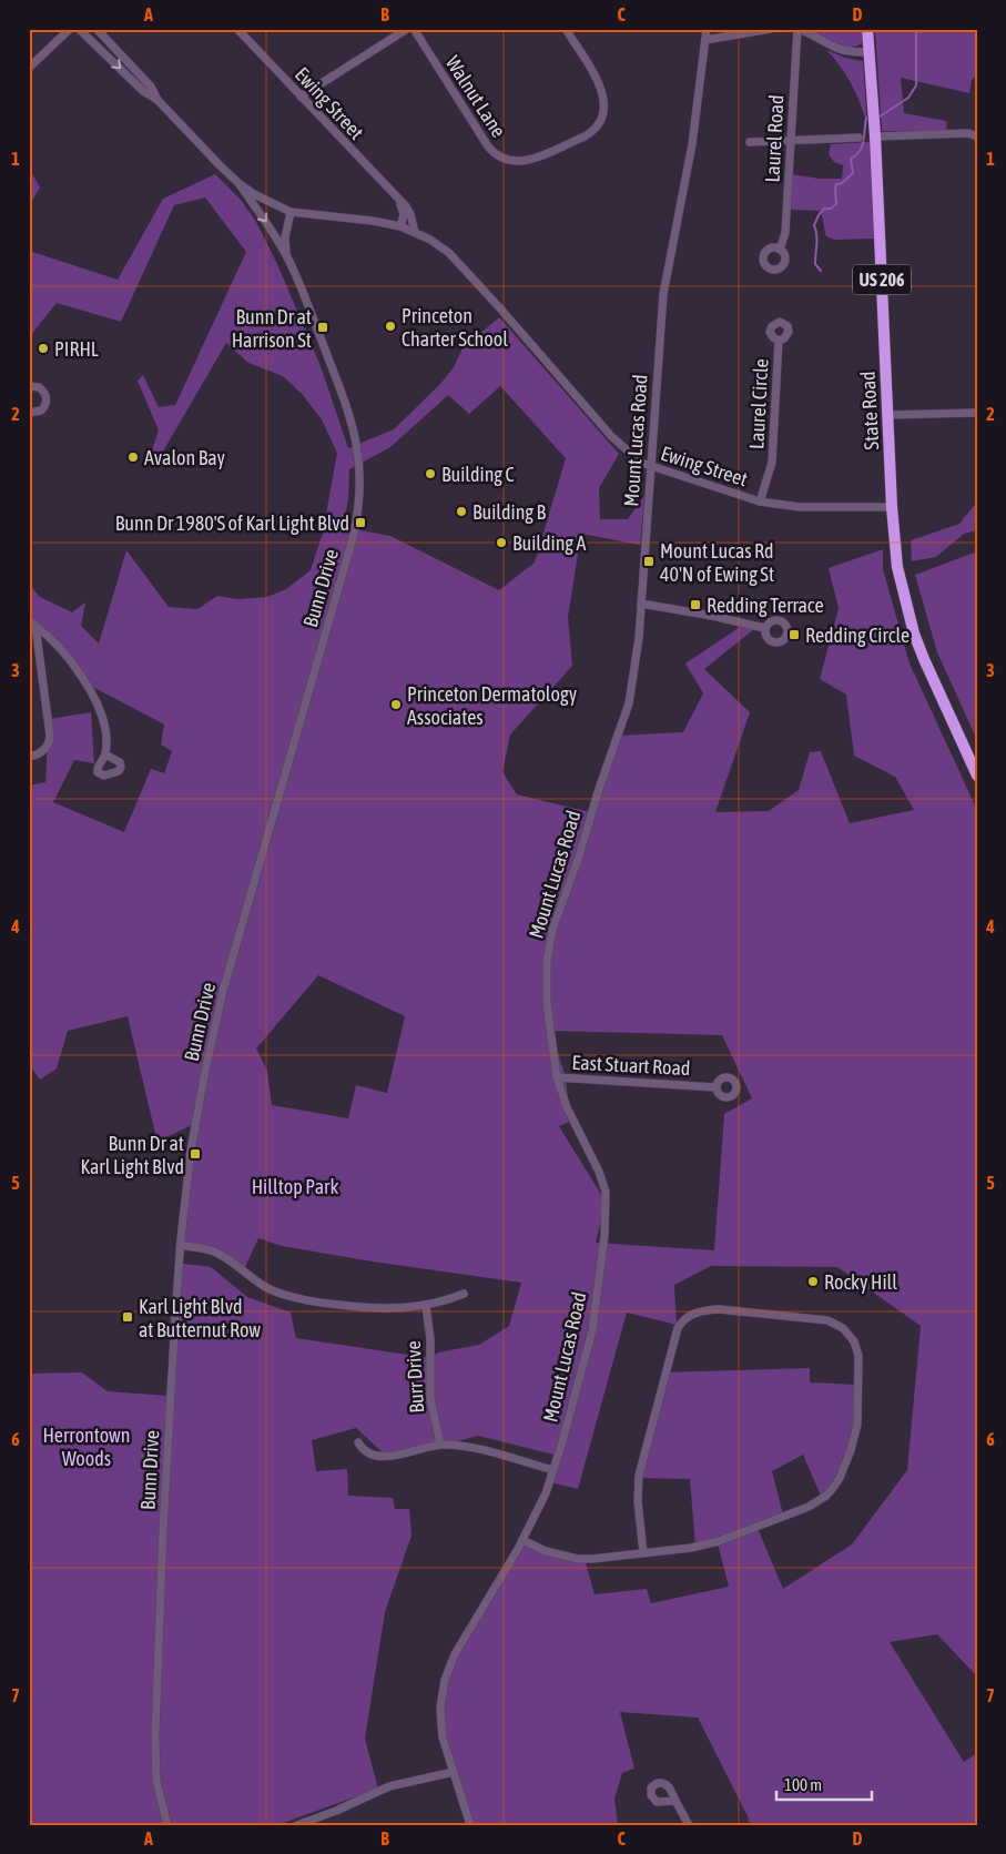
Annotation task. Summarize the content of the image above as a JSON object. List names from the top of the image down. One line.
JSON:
{"streets":{"highway":["US 206","State Road"],"street":["Walnut Lane","Ewing Street","Laurel Road","Laurel Circle","Mount Lucas Road","Bunn Drive","East Stuart Road","Burr Drive"]},"crossings":[["Ewing Street","Laurel Circle"],["Ewing Street","State Road"],["Ewing Street","Mount Lucas Road"],["Ewing Street","Bunn Drive"],["Mount Lucas Road","East Stuart Road"]],"parks":["Hilltop Park","Herrontown Woods"],"places":{"other":["Princeton Charter School","PIRHL","Avalon Bay","Building C","Building B","Building A","Princeton Dermatology Associates","Rocky Hill"],"transit":["Bunn Dr at Harrison St","Bunn Dr 1980'S of Karl Light Blvd","Mount Lucas Rd 40'N of Ewing St","Redding Terrace","Redding Circle","Bunn Dr at Karl Light Blvd","Karl Light Blvd at Butternut Row"]},"scale_bar":"100 m","grid":{"columns":["A","B","C","D"],"rows":["1","2","3","4","5","6","7"]}}
